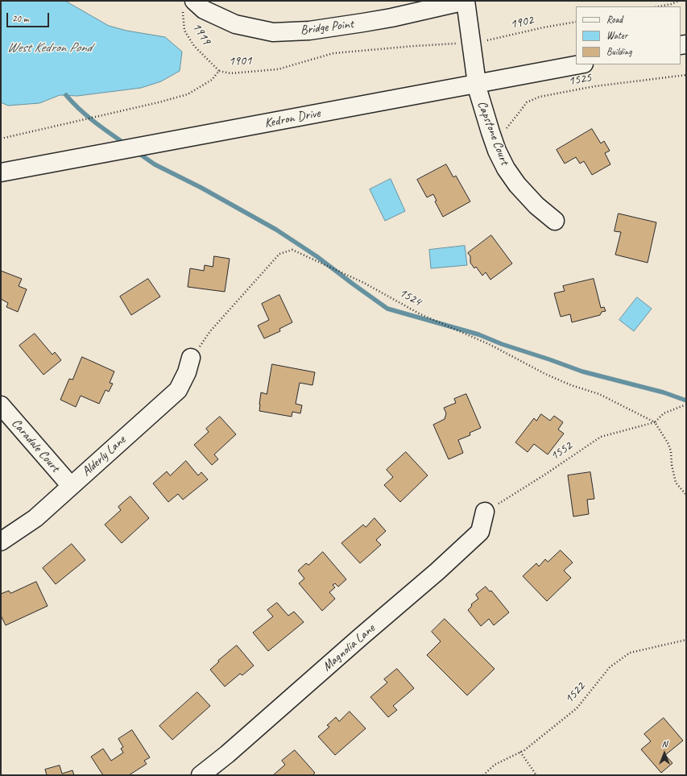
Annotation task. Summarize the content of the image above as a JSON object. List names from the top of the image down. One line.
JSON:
{"streets":{"street":["Bridge Point","Kedron Drive","Capstone Court","Caradale Court","Alderly Lane","Magnolia Lane"],"path":["1902","1919","1901","1525","1524","1552","1522"]},"crossings":[["1902","1901"],["1902","Capstone Court"],["Bridge Point","1919"],["Bridge Point","Capstone Court"],["1919","1901"],["1901","Capstone Court"],["1525","Capstone Court"],["Kedron Drive","Capstone Court"],["1524","1552"],["1524","Alderly Lane"],["Caradale Court","Alderly Lane"],["1552","Magnolia Lane"]],"water":["West Kedron Pond"],"legend":["Road","Water","Building"],"scale_bar":"20 m","north":"top"}
